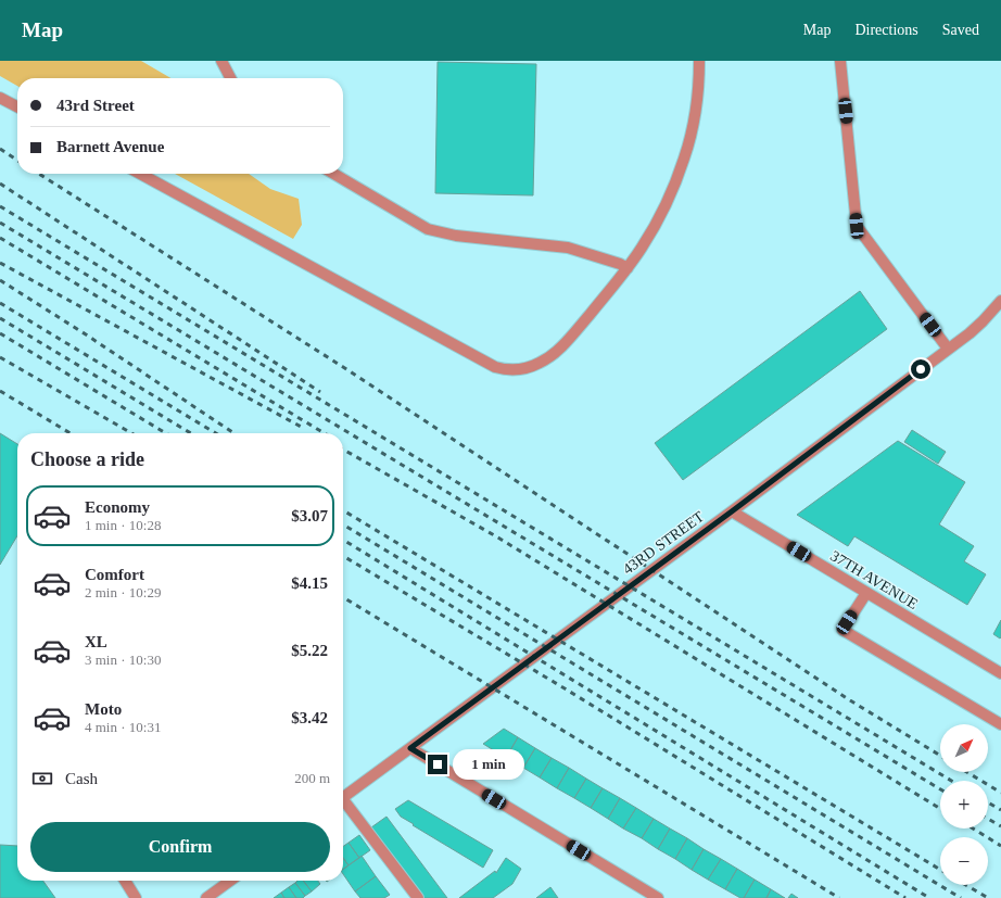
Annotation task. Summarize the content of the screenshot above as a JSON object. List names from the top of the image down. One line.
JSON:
{"streets":{"street":["43RD STREET","37TH AVENUE"]},"crossings":[["43RD STREET","37TH AVENUE"]],"north":"top right","page":{"header":"Map","nav":["Map","Directions","Saved"],"banner":["43rd Street","Barnett Avenue"],"heading":"Choose a ride","list":[{"name":"Economy","note":"1 min · 10:28","value":"$3.07"},{"name":"Comfort","note":"2 min · 10:29","value":"$4.15"},{"name":"XL","note":"3 min · 10:30","value":"$5.22"},{"name":"Moto","note":"4 min · 10:31","value":"$3.42"}],"map_buttons":["+","−"],"bubble":"1 min","pay":["Cash","200 m"],"buttons":"Confirm"}}
